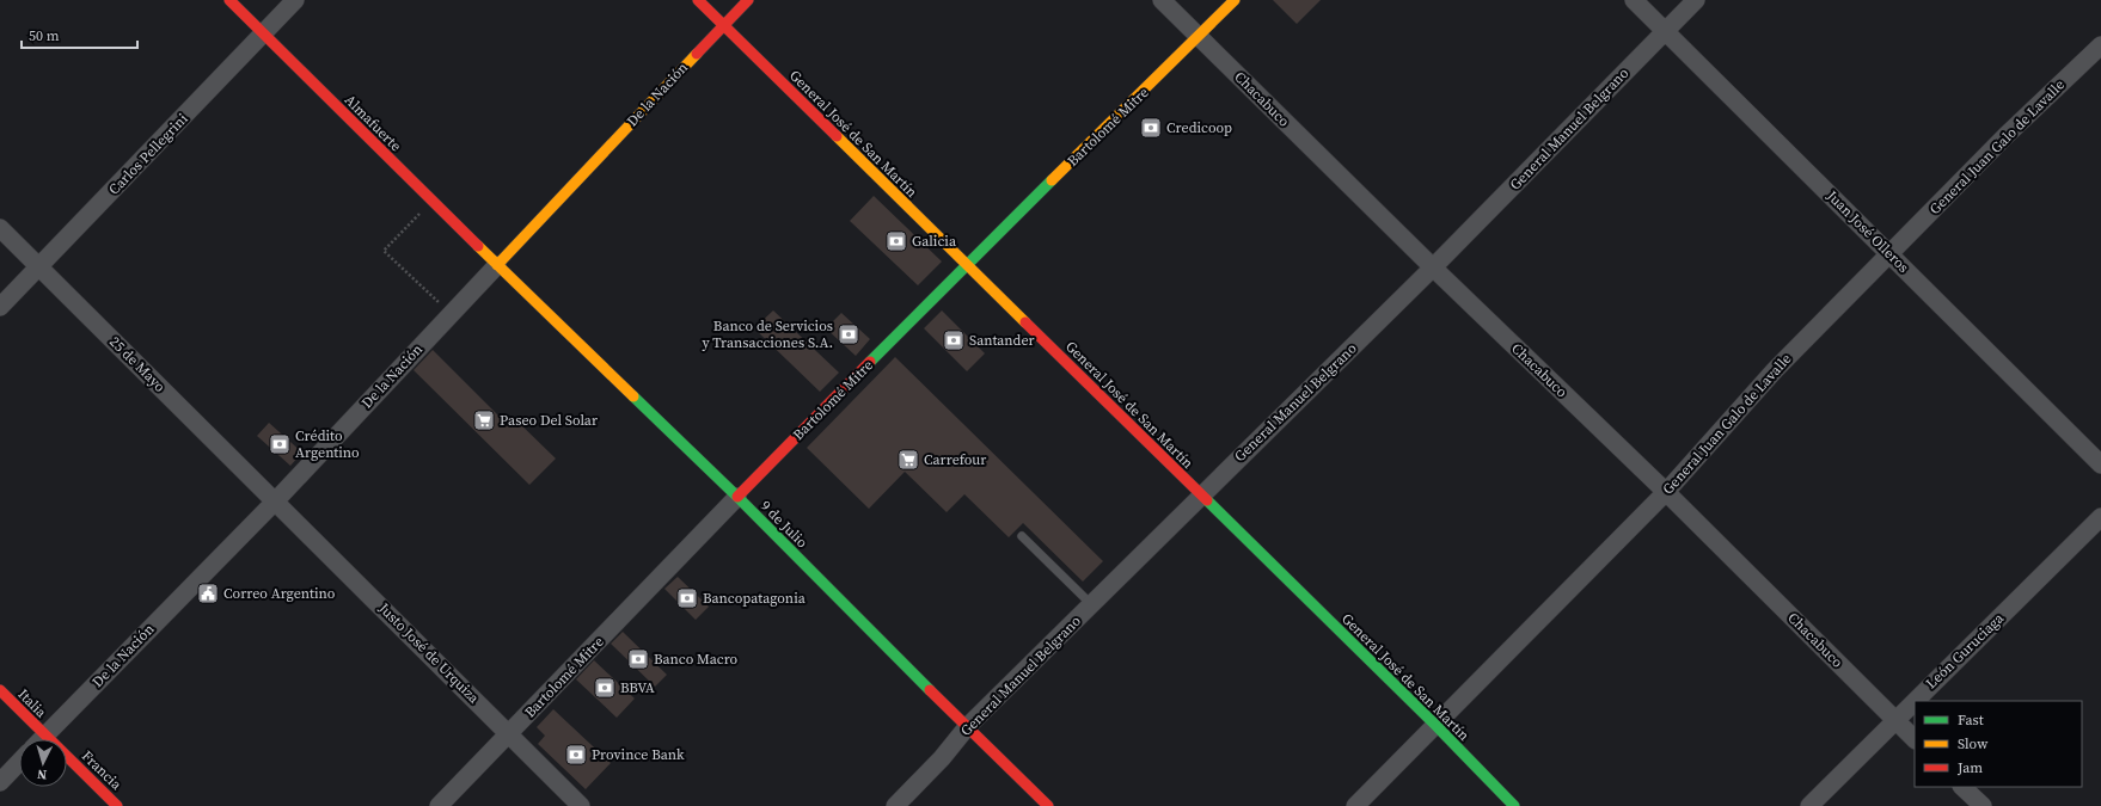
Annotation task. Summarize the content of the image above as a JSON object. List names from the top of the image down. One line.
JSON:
{"streets":{"street":["De la Nación","Chacabuco","Almafuerte","Bartolomé Mitre","General Manuel Belgrano","General José de San Martín","General Juan Galo de Lavalle","Carlos Pellegrini","Juan José Olleros","25 de Mayo","9 de Julio","León Guruciaga","Justo José de Urquiza","Italia","Francia"]},"crossings":[["De la Nación","Almafuerte"],["De la Nación","General José de San Martín"],["De la Nación","25 de Mayo"],["De la Nación","9 de Julio"],["De la Nación","Justo José de Urquiza"],["De la Nación","Italia"],["De la Nación","Francia"],["Chacabuco","Bartolomé Mitre"],["Chacabuco","General Manuel Belgrano"],["Chacabuco","General Juan Galo de Lavalle"],["Chacabuco","León Guruciaga"],["Almafuerte","Carlos Pellegrini"],["Almafuerte","9 de Julio"],["Bartolomé Mitre","General José de San Martín"],["Bartolomé Mitre","9 de Julio"],["Bartolomé Mitre","Justo José de Urquiza"],["General Manuel Belgrano","General José de San Martín"],["General Manuel Belgrano","Juan José Olleros"],["General Manuel Belgrano","9 de Julio"],["General José de San Martín","General Juan Galo de Lavalle"],["General Juan Galo de Lavalle","Juan José Olleros"],["Carlos Pellegrini","25 de Mayo"],["25 de Mayo","Justo José de Urquiza"],["Italia","Francia"]],"places":{"bank":["Credicoop","Galicia","Banco de Servicios y Transacciones S.A.","Santander","Crédito Argentino","Bancopatagonia","Banco Macro","BBVA","Province Bank"],"supermarket":["Paseo Del Solar","Carrefour"],"public building":["Correo Argentino"]},"legend":["Fast","Slow","Jam"],"scale_bar":"50 m","north":"bottom"}
